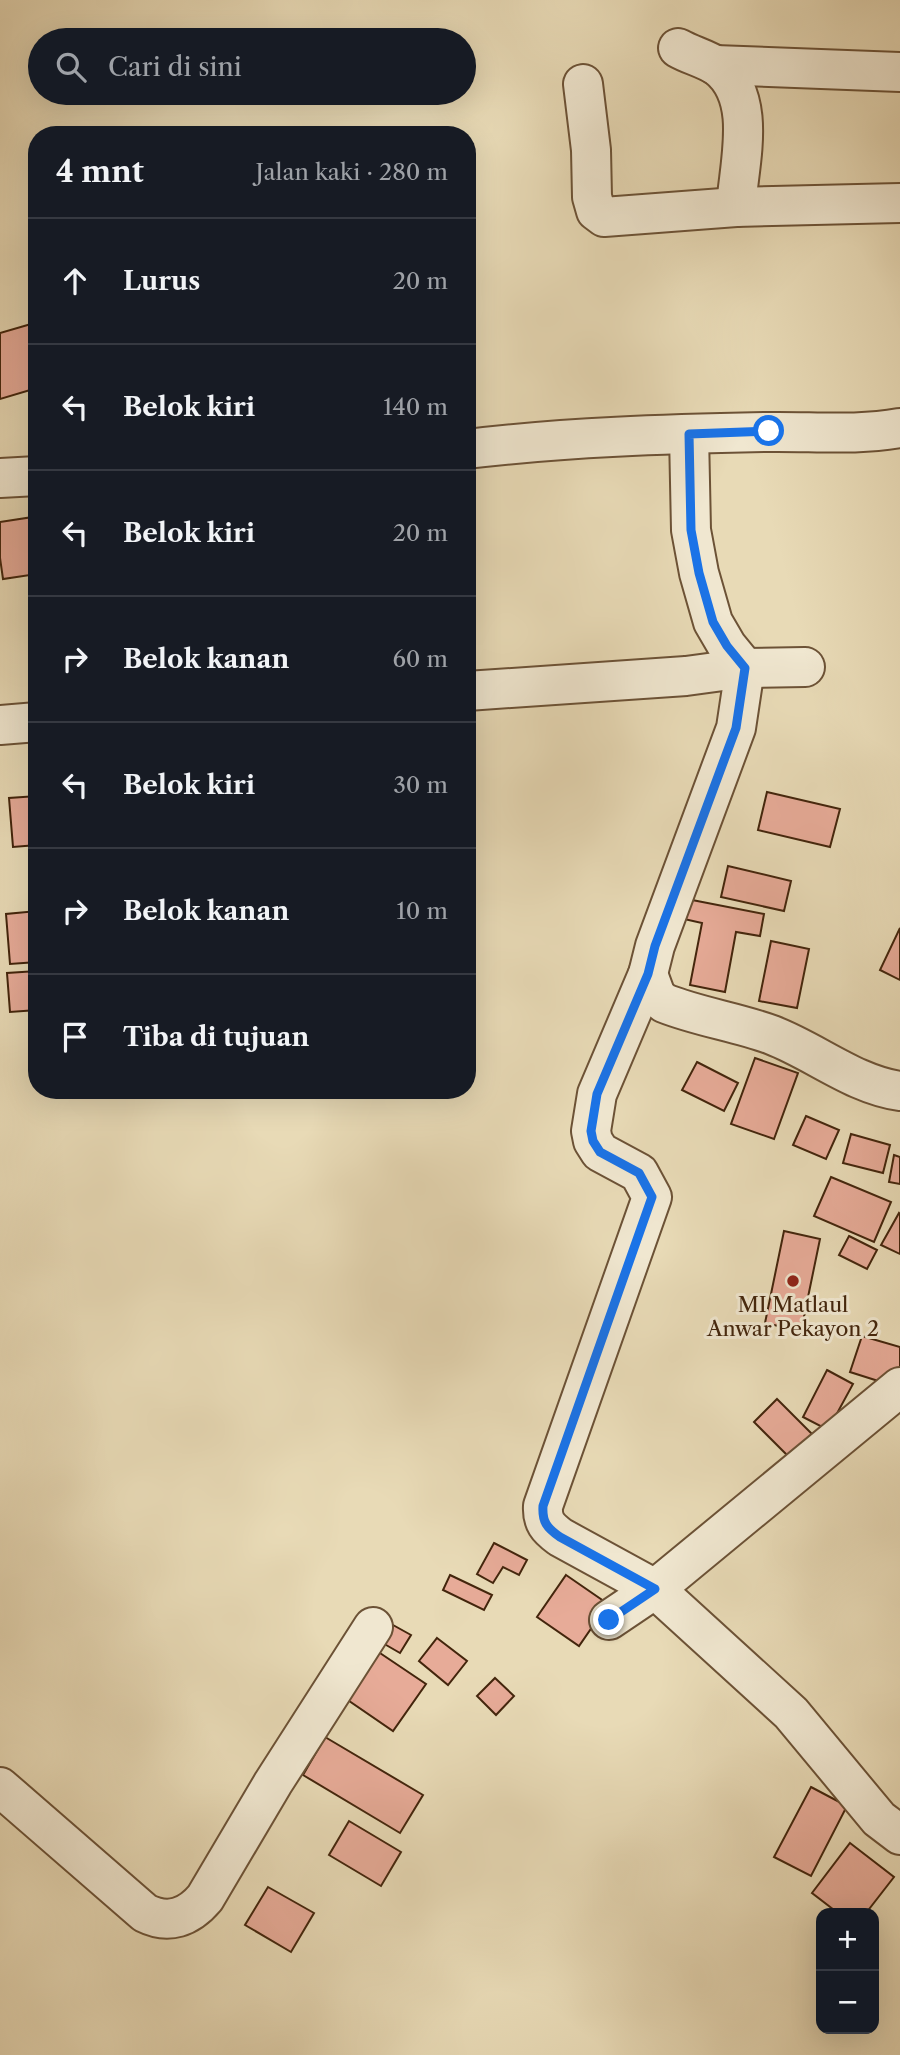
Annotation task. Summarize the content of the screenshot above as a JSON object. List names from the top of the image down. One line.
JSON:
{"places":["MI Matlaul Anwar Pekayon 2"],"page":{"search":"Cari di sini","heading":["4 mnt","Jalan kaki · 280 m"],"list":[["Lurus","20 m"],["Belok kiri","140 m"],["Belok kiri","20 m"],["Belok kanan","60 m"],["Belok kiri","30 m"],["Belok kanan","10 m"],"Tiba di tujuan"],"map_buttons":["+","−"]}}
